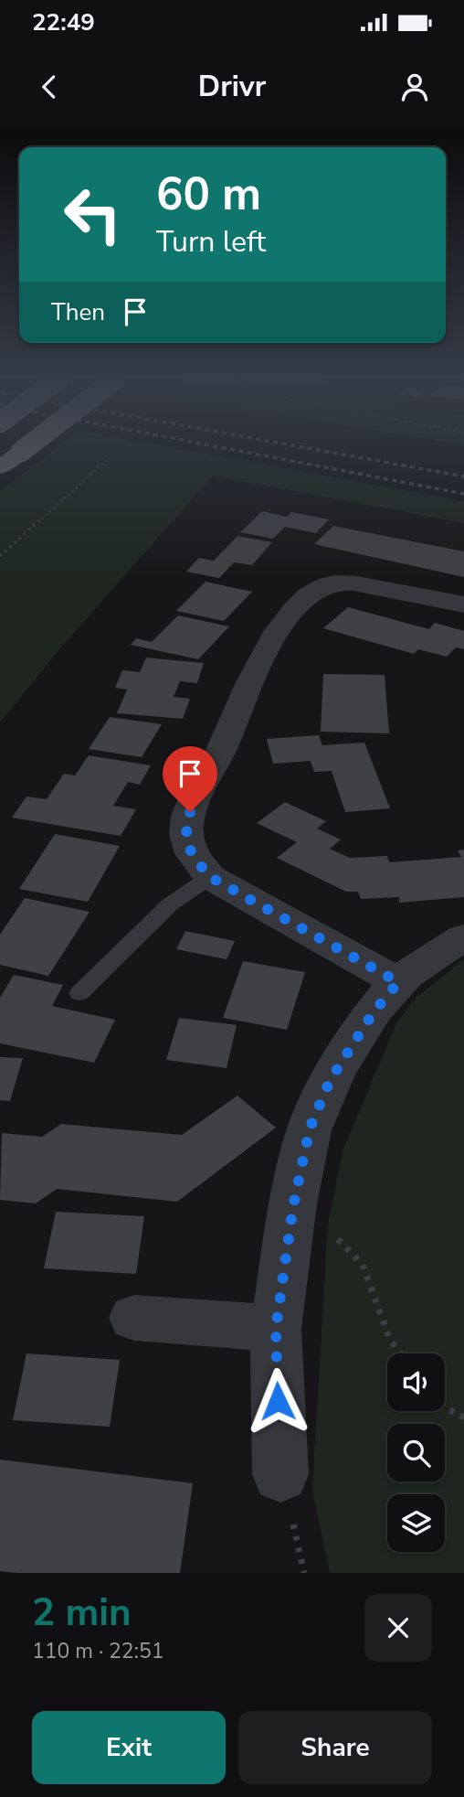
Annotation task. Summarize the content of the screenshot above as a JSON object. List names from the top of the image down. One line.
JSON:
{"page":{"status":"22:49","header":"Drivr","turn":["60 m","Turn left"],"then":"Then","heading":["2 min","110 m · 22:51"],"buttons":["Exit","Share"]}}
